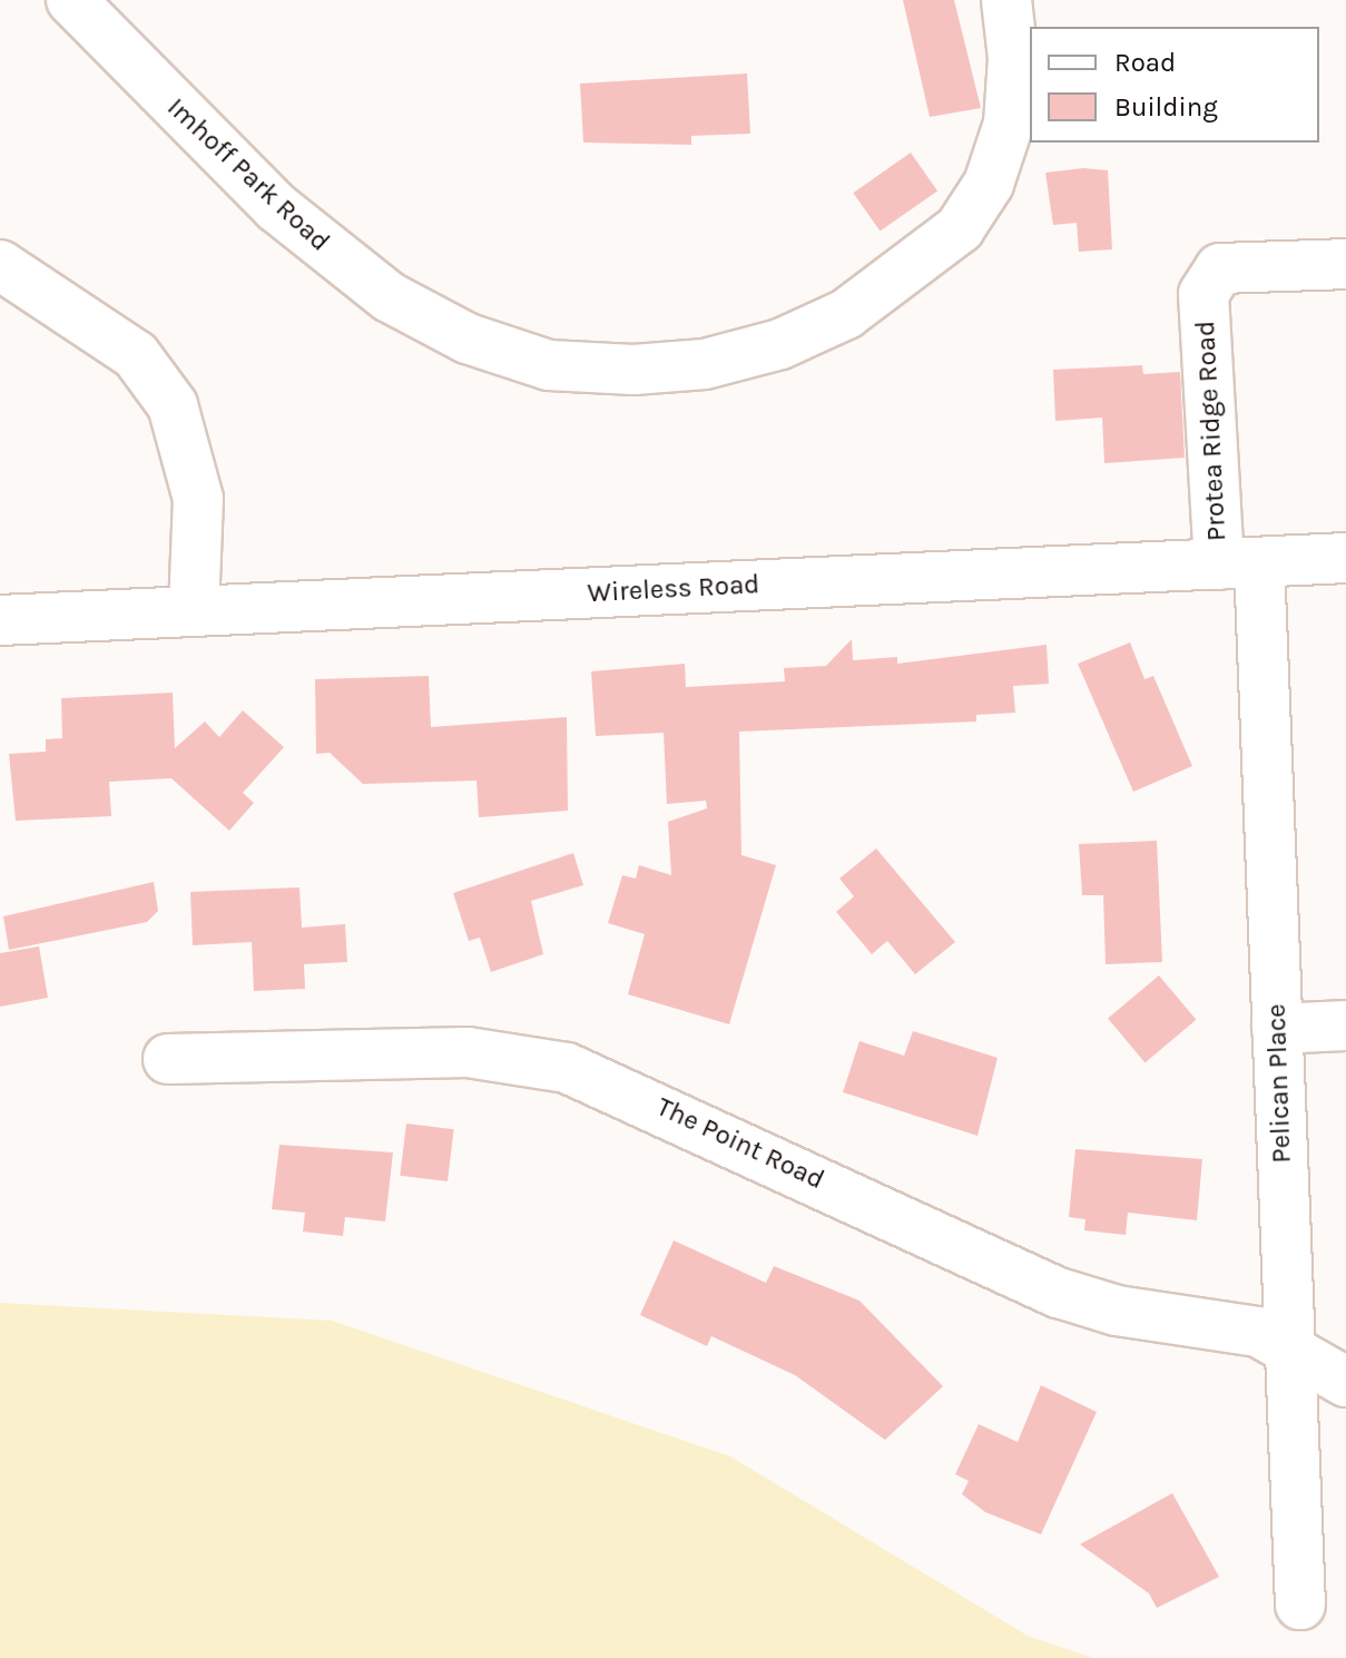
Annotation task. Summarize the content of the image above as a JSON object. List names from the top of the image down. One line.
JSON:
{"streets":{"street":["Imhoff Park Road","Protea Ridge Road","Wireless Road","Pelican Place","The Point Road"]},"crossings":[["Protea Ridge Road","Wireless Road"],["Protea Ridge Road","Pelican Place"],["Wireless Road","Pelican Place"],["Pelican Place","The Point Road"]],"legend":["Road","Building"]}
